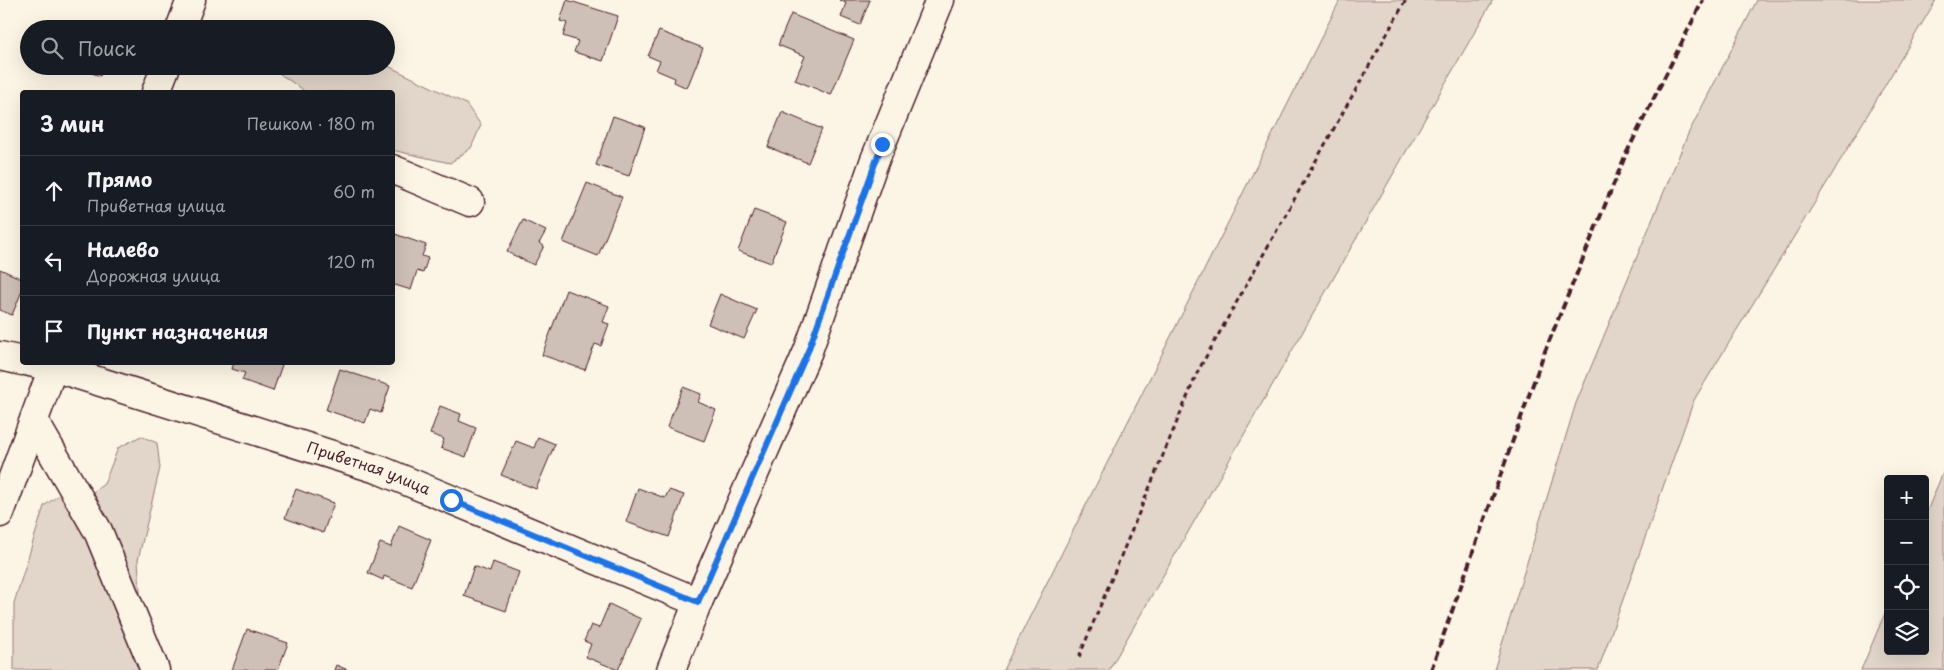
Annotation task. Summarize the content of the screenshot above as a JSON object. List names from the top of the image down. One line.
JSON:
{"streets":{"street":["Приветная улица"]},"page":{"search":"Поиск","heading":["3 мин","Пешком · 180 m"],"list":[["Прямо","Приветная улица","60 m"],["Налево","Дорожная улица","120 m"],"Пункт назначения"],"map_buttons":["+","−"]}}
